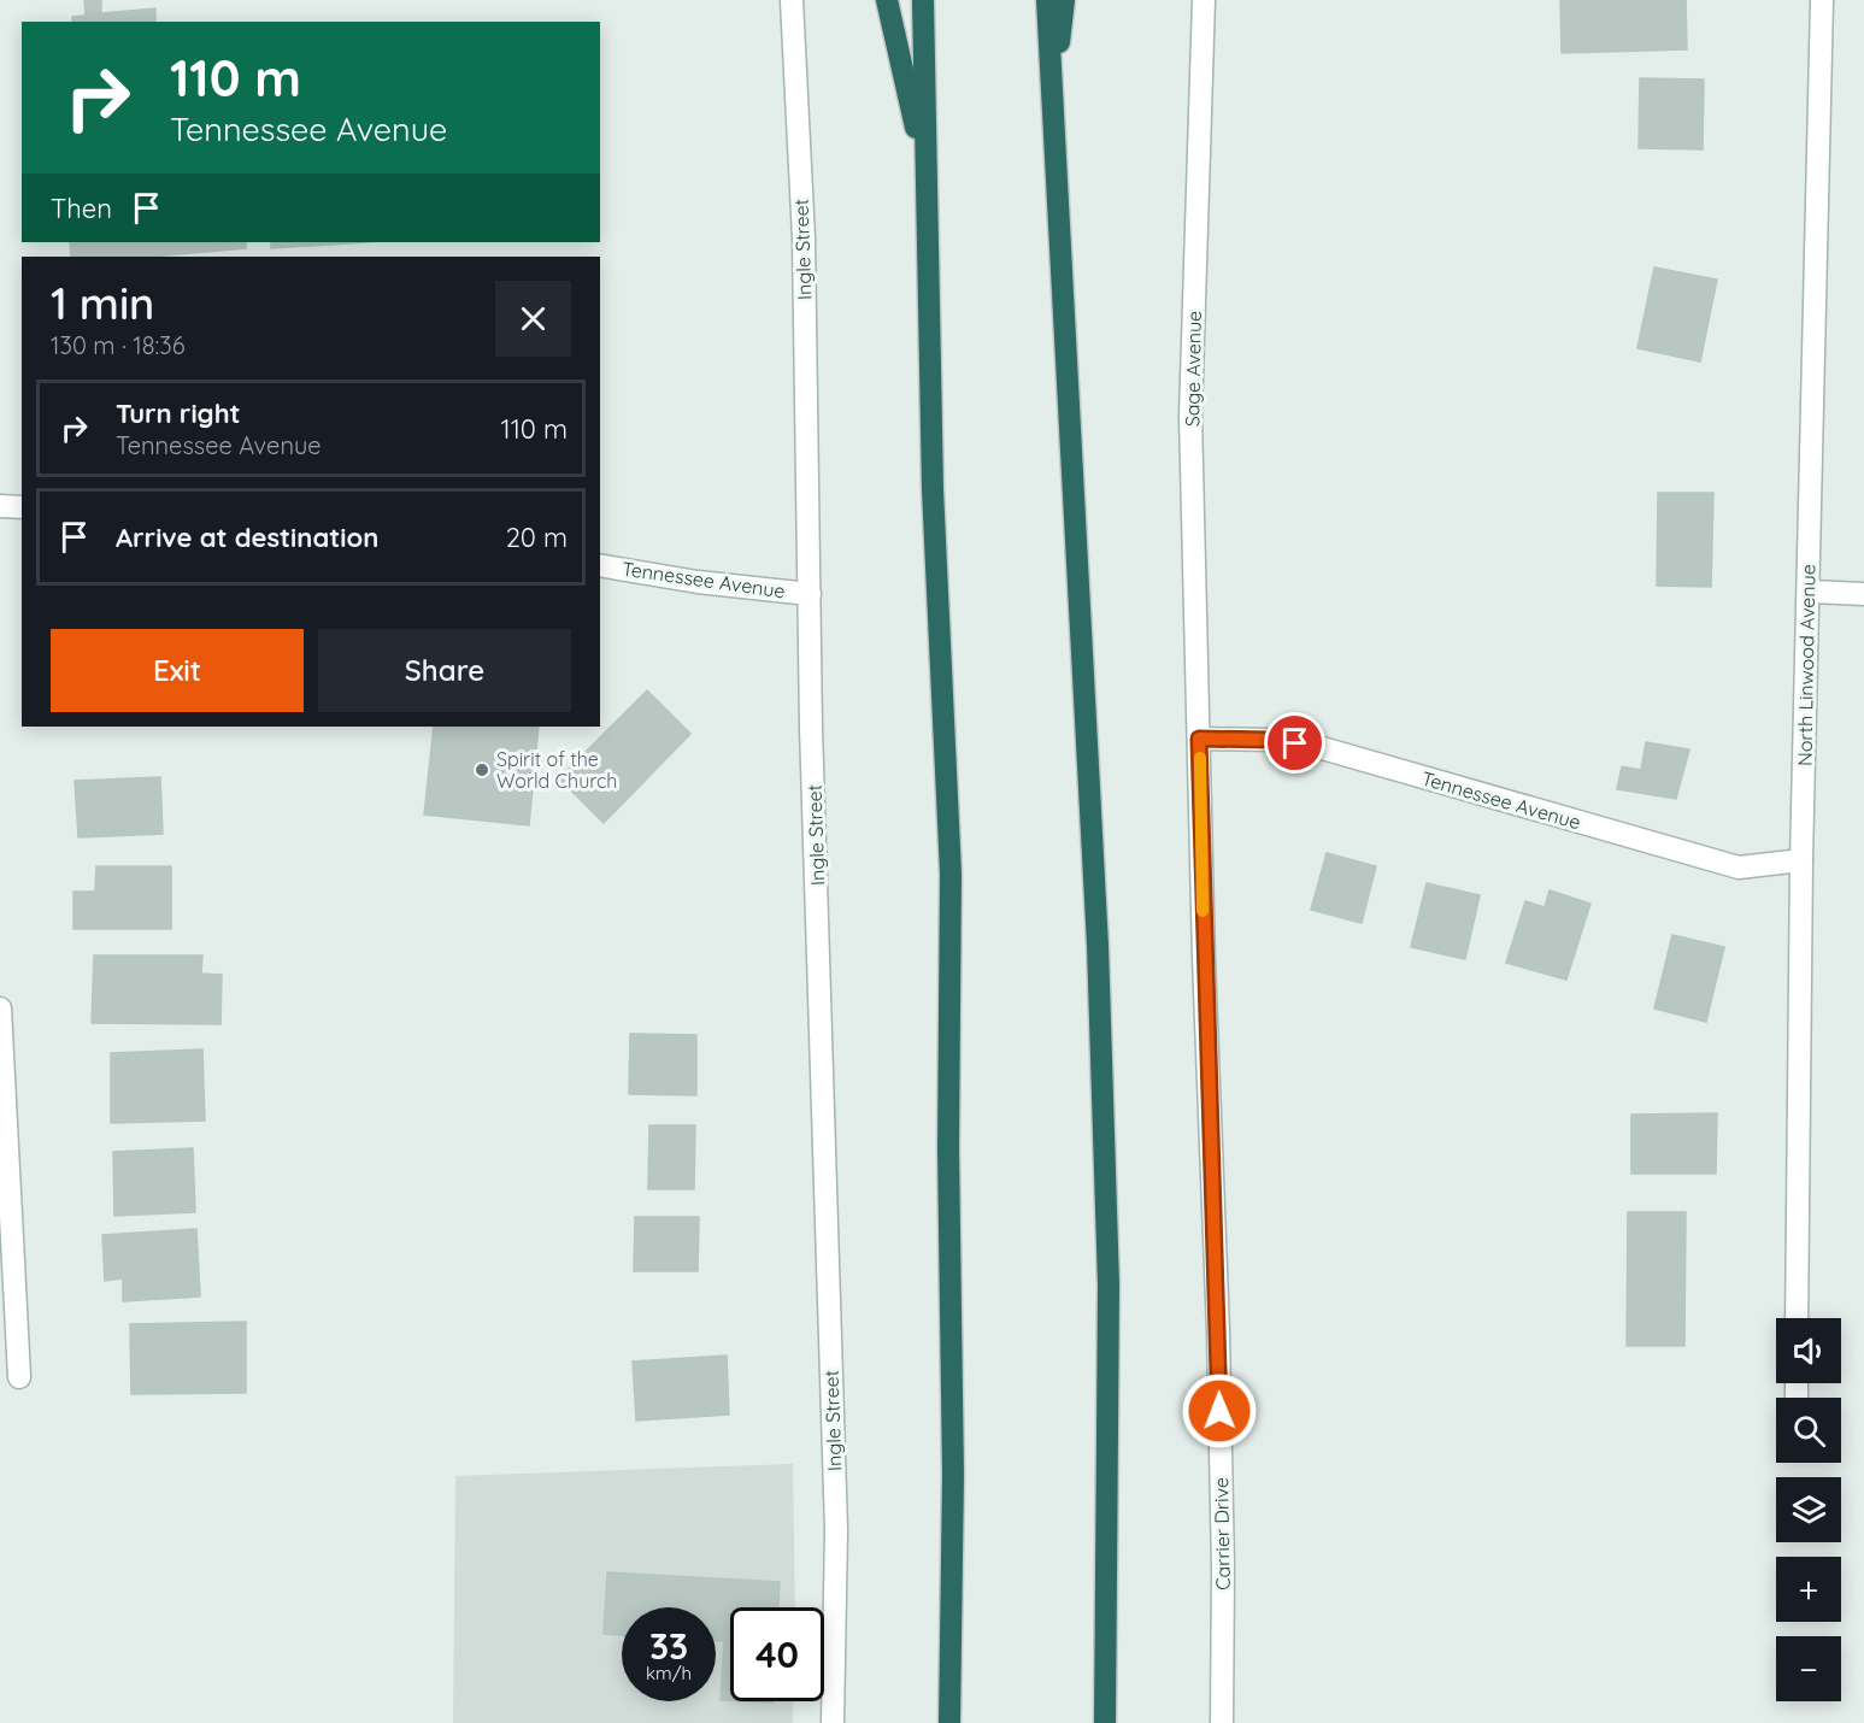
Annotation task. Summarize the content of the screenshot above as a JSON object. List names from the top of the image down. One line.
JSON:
{"streets":{"street":["Ingle Street","Sage Avenue","Tennessee Avenue","North Linwood Avenue","Carrier Drive"]},"crossings":[["Ingle Street","Tennessee Avenue"],["Sage Avenue","Tennessee Avenue"],["Sage Avenue","Carrier Drive"],["Tennessee Avenue","North Linwood Avenue"],["Tennessee Avenue","Carrier Drive"]],"places":["Spirit of the World Church"],"page":{"turn":["110 m","Tennessee Avenue"],"then":"Then","heading":["1 min","130 m · 18:36"],"list":[{"name":"Turn right","note":"Tennessee Avenue","value":"110 m"},{"name":"Arrive at destination","value":"20 m"}],"buttons":["Exit","Share"],"map_buttons":["+","−"],"speed":"33 km/h","limit":"40"}}
